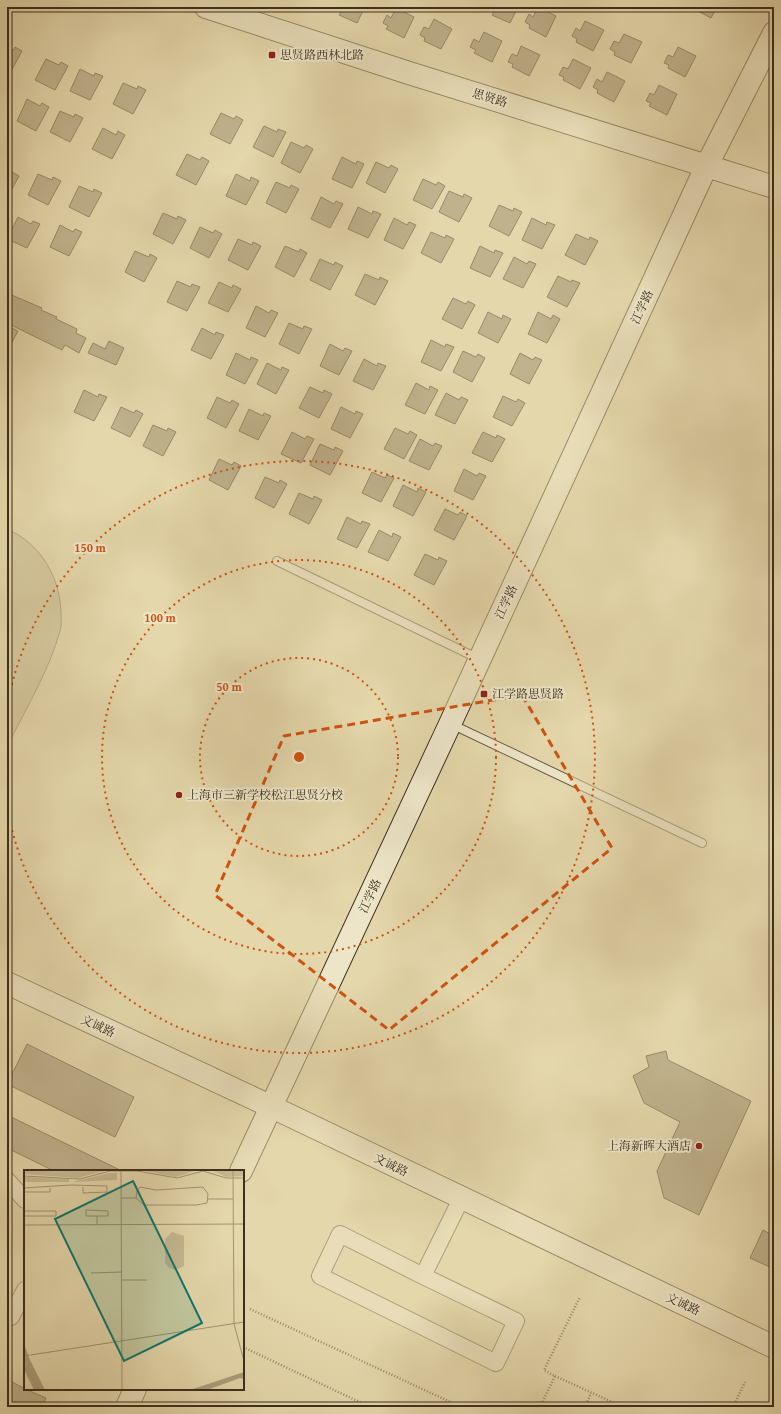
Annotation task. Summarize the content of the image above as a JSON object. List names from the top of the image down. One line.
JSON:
{"streets":{"main road":["思贤路","江学路","文诚路"]},"crossings":[["思贤路","江学路"],["江学路","文诚路"]],"places":{"transit":["思贤路西林北路","江学路思贤路"],"other":["上海市三新学校松江思贤分校","上海新晖大酒店"]},"rings":["150 m","100 m","50 m"]}
